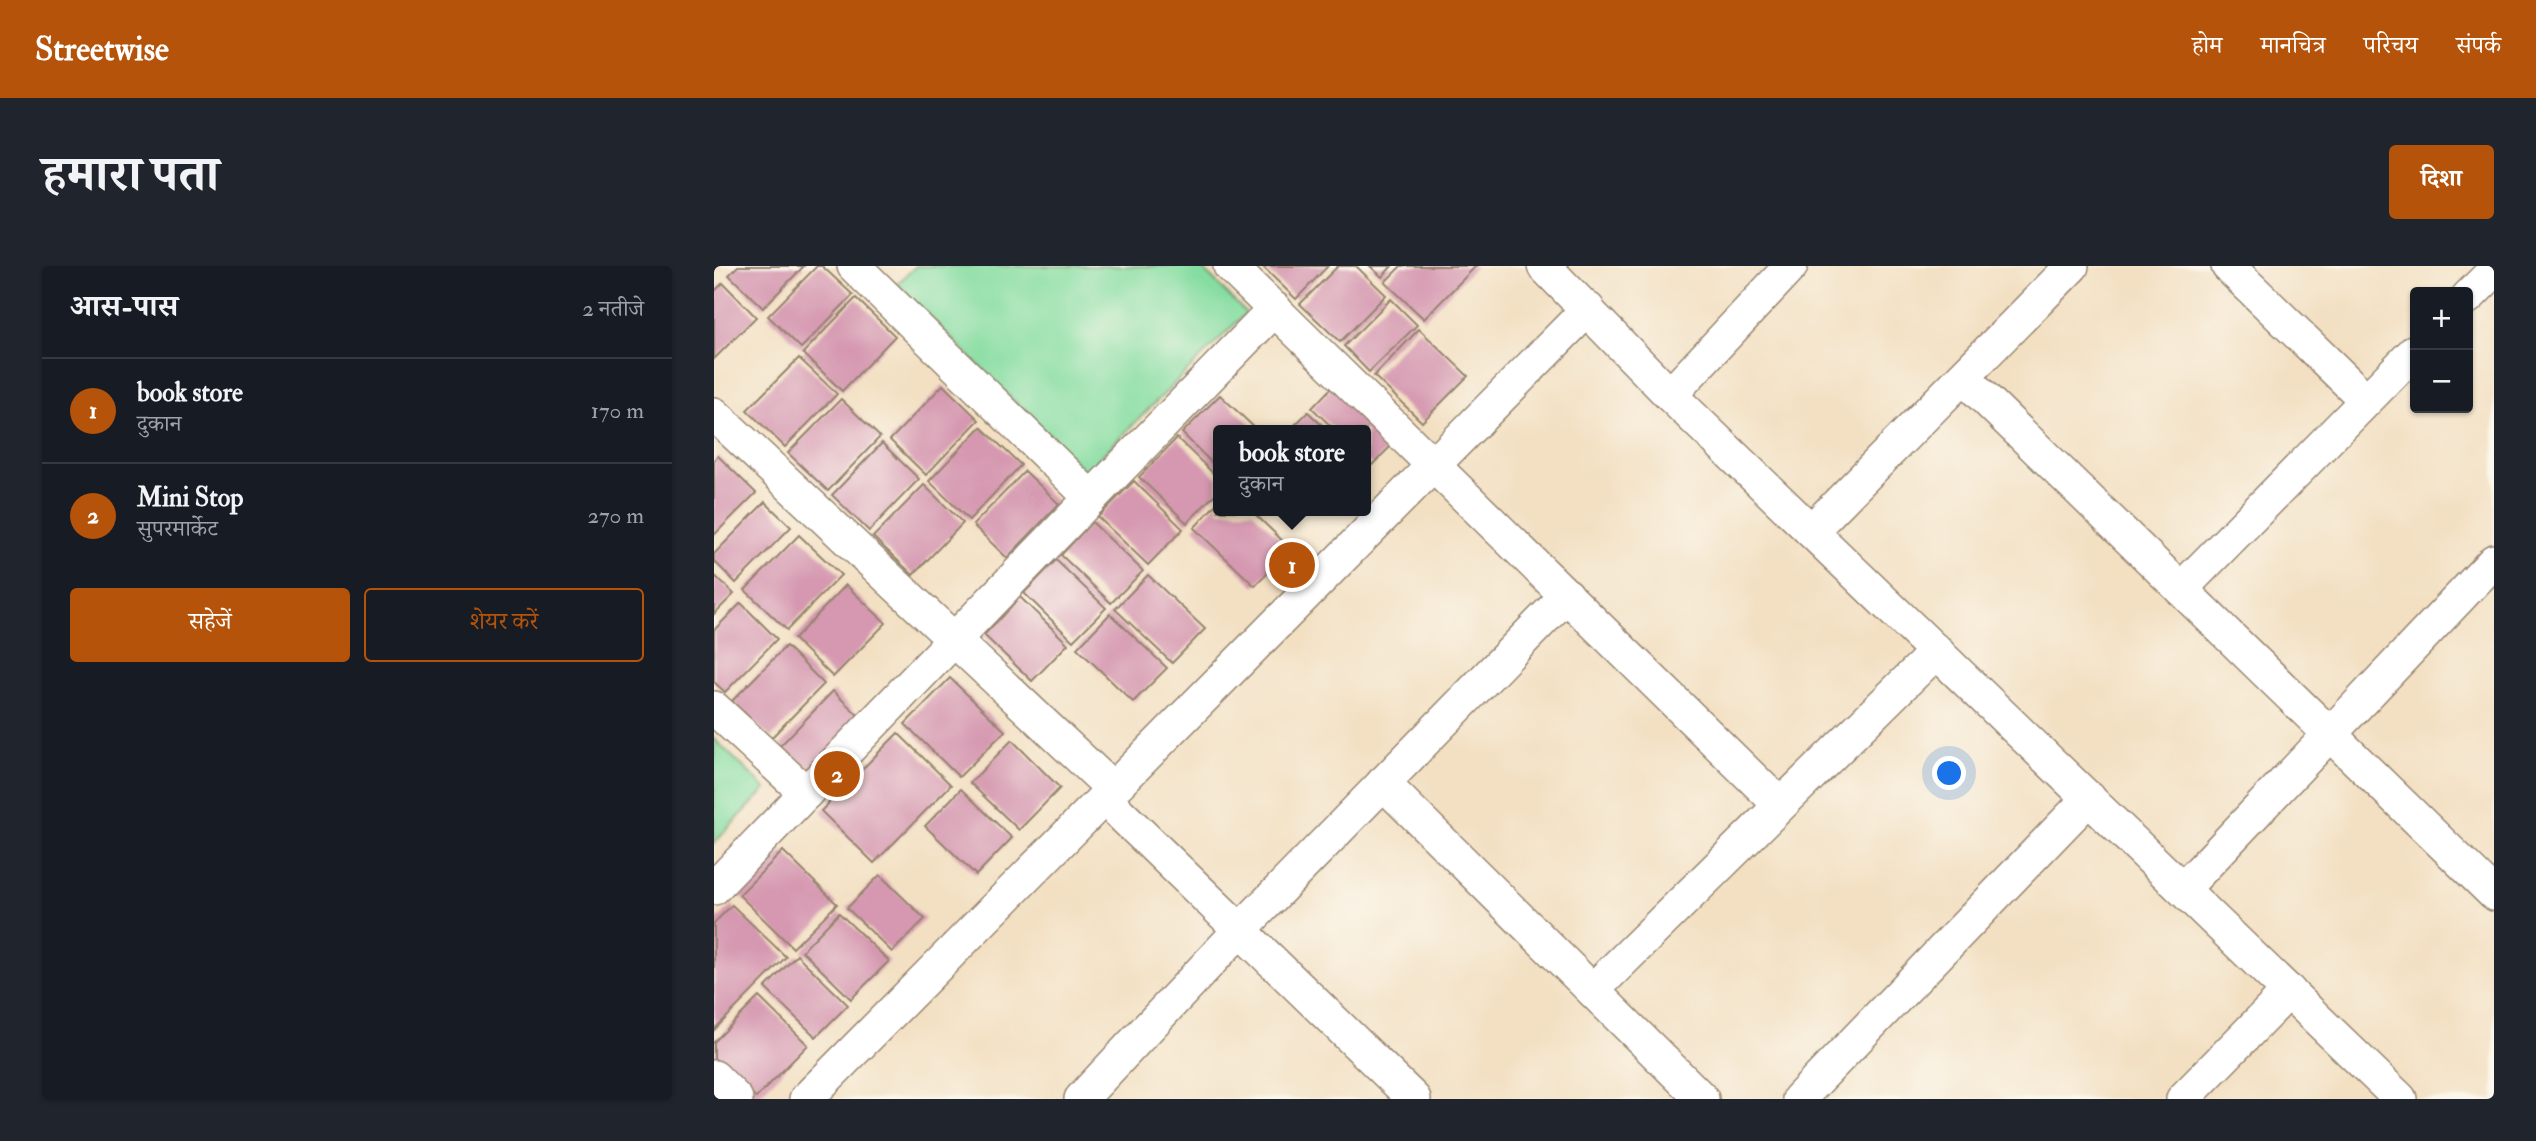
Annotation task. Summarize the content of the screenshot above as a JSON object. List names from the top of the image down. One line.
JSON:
{"page":{"header":"Streetwise","nav":["होम","मानचित्र","परिचय","संपर्क"],"title":"हमारा पता","buttons":["दिशा",["सहेजें","शेयर करें"]],"heading":["आस-पास","2 नतीजे"],"map_buttons":["+","−"],"list":[{"mark":"1","name":"book store","note":"दुकान","value":"170 m"},{"mark":"2","name":"Mini Stop","note":"सुपरमार्केट","value":"270 m"}],"popup":["book store","दुकान"],"pins":["1","2"]}}
